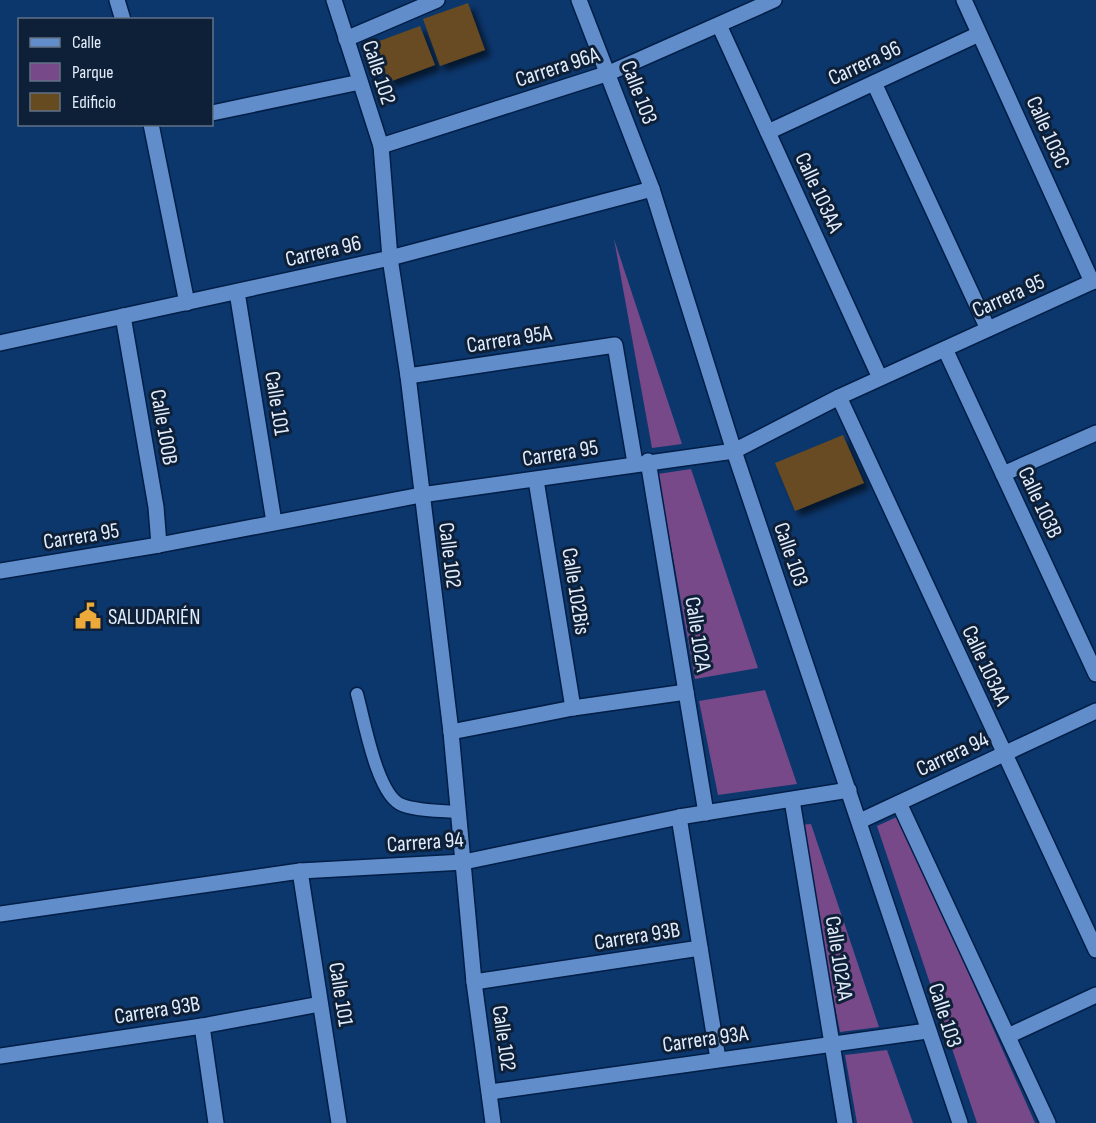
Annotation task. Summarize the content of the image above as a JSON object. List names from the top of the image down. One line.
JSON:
{"streets":{"street":["Carrera 96","Carrera 96A","Calle 102","Calle 103","Calle 103C","Calle 103AA","Carrera 95","Carrera 95A","Calle 101","Calle 100B","Calle 103B","Calle 102Bis","Calle 102A","Carrera 94","Carrera 93B","Calle 102AA","Carrera 93A"]},"crossings":[["Carrera 96","Calle 102"],["Carrera 96","Calle 103"],["Carrera 96","Calle 103C"],["Carrera 96","Calle 103AA"],["Carrera 96","Calle 101"],["Carrera 96","Calle 100B"],["Carrera 96A","Calle 102"],["Carrera 96A","Calle 103"],["Carrera 96A","Calle 103AA"],["Calle 102","Carrera 95"],["Calle 102","Carrera 95A"],["Calle 102","Carrera 94"],["Calle 102","Carrera 93B"],["Calle 102","Carrera 93A"],["Calle 103","Carrera 95"],["Calle 103","Carrera 94"],["Calle 103","Carrera 93A"],["Calle 103C","Carrera 95"],["Calle 103AA","Carrera 95"],["Calle 103AA","Carrera 94"],["Carrera 95","Calle 101"],["Carrera 95","Calle 100B"],["Carrera 95","Calle 103B"],["Carrera 95","Calle 102Bis"],["Carrera 95","Calle 102A"],["Carrera 95A","Calle 102A"],["Calle 101","Carrera 94"],["Calle 101","Carrera 93B"],["Calle 102A","Carrera 94"],["Carrera 94","Calle 102AA"],["Calle 102AA","Carrera 93A"]],"places":{"public building":["SALUDARIÉN"]},"legend":["Calle","Parque","Edificio"]}
